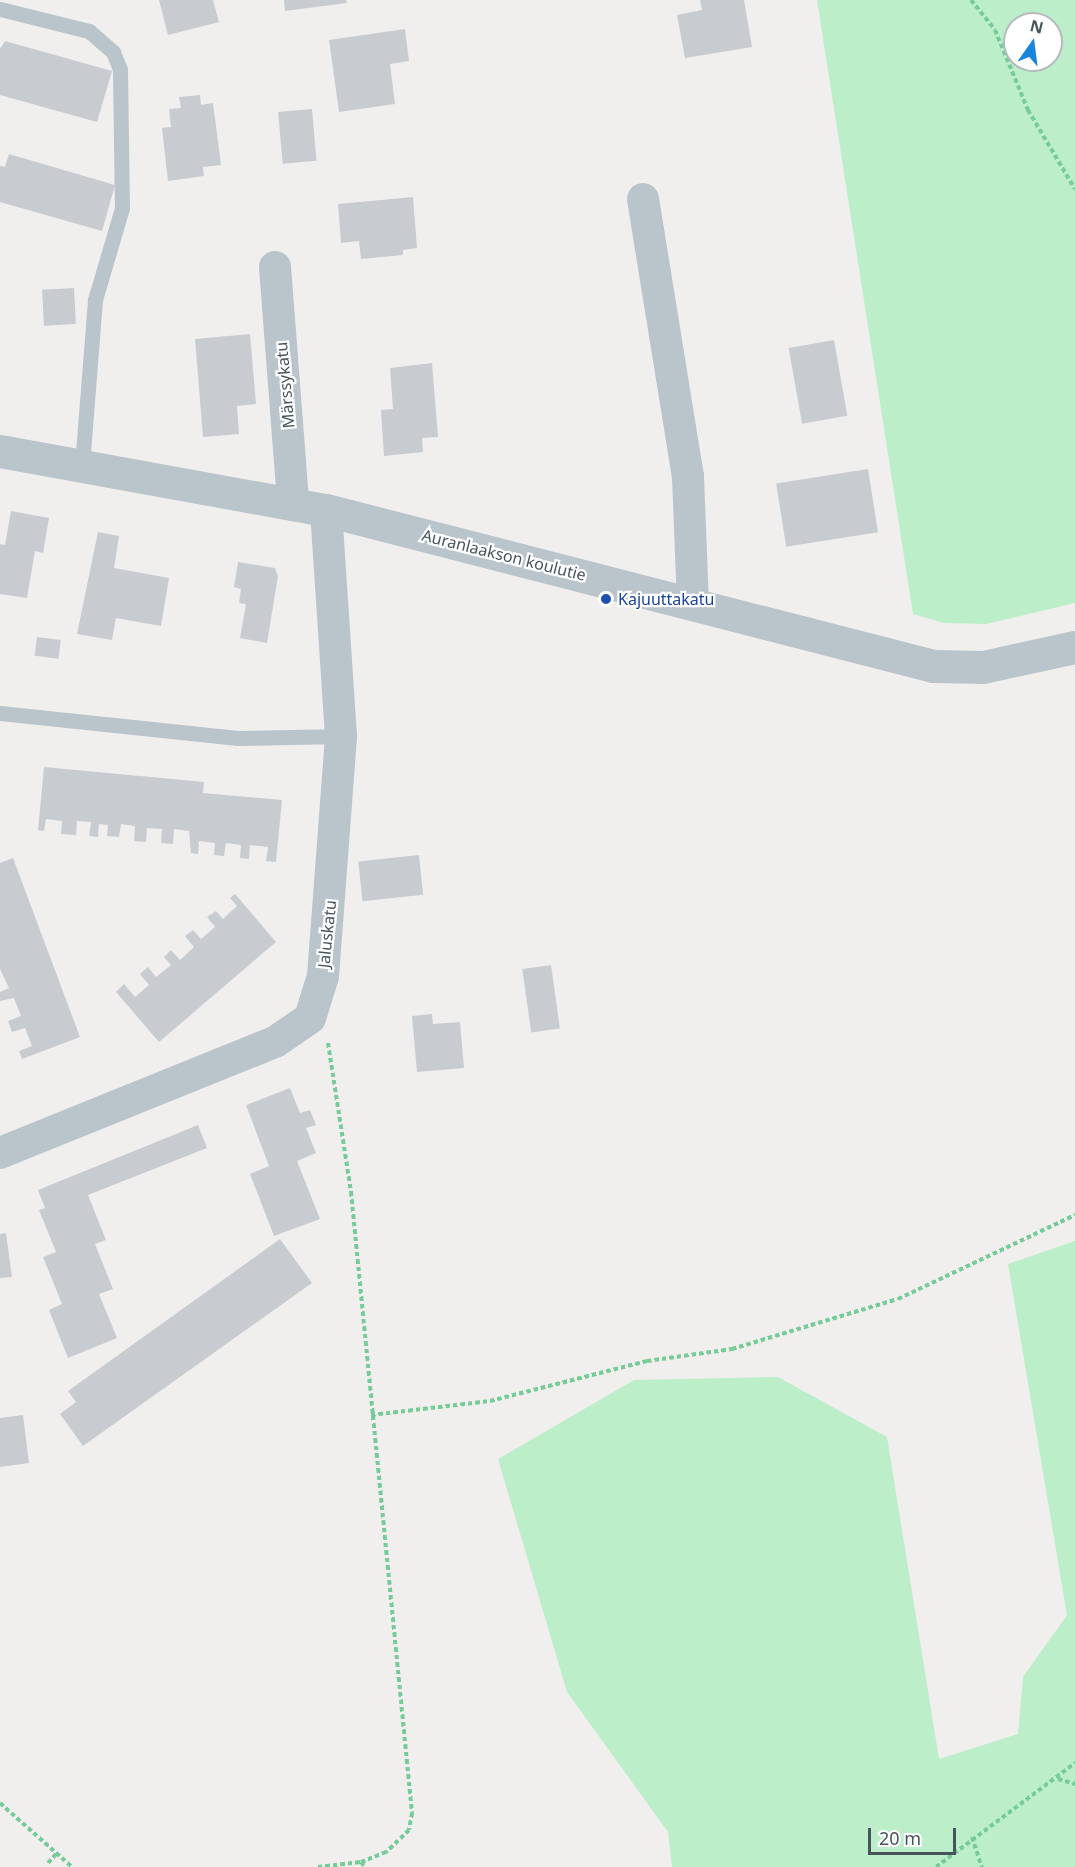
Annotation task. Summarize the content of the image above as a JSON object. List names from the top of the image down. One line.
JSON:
{"streets":{"street":["Märssykatu","Auranlaakson koulutie","Jaluskatu"]},"crossings":[["Märssykatu","Auranlaakson koulutie"],["Auranlaakson koulutie","Jaluskatu"]],"places":["Kajuuttakatu"],"scale_bar":"20 m","north":"top"}
